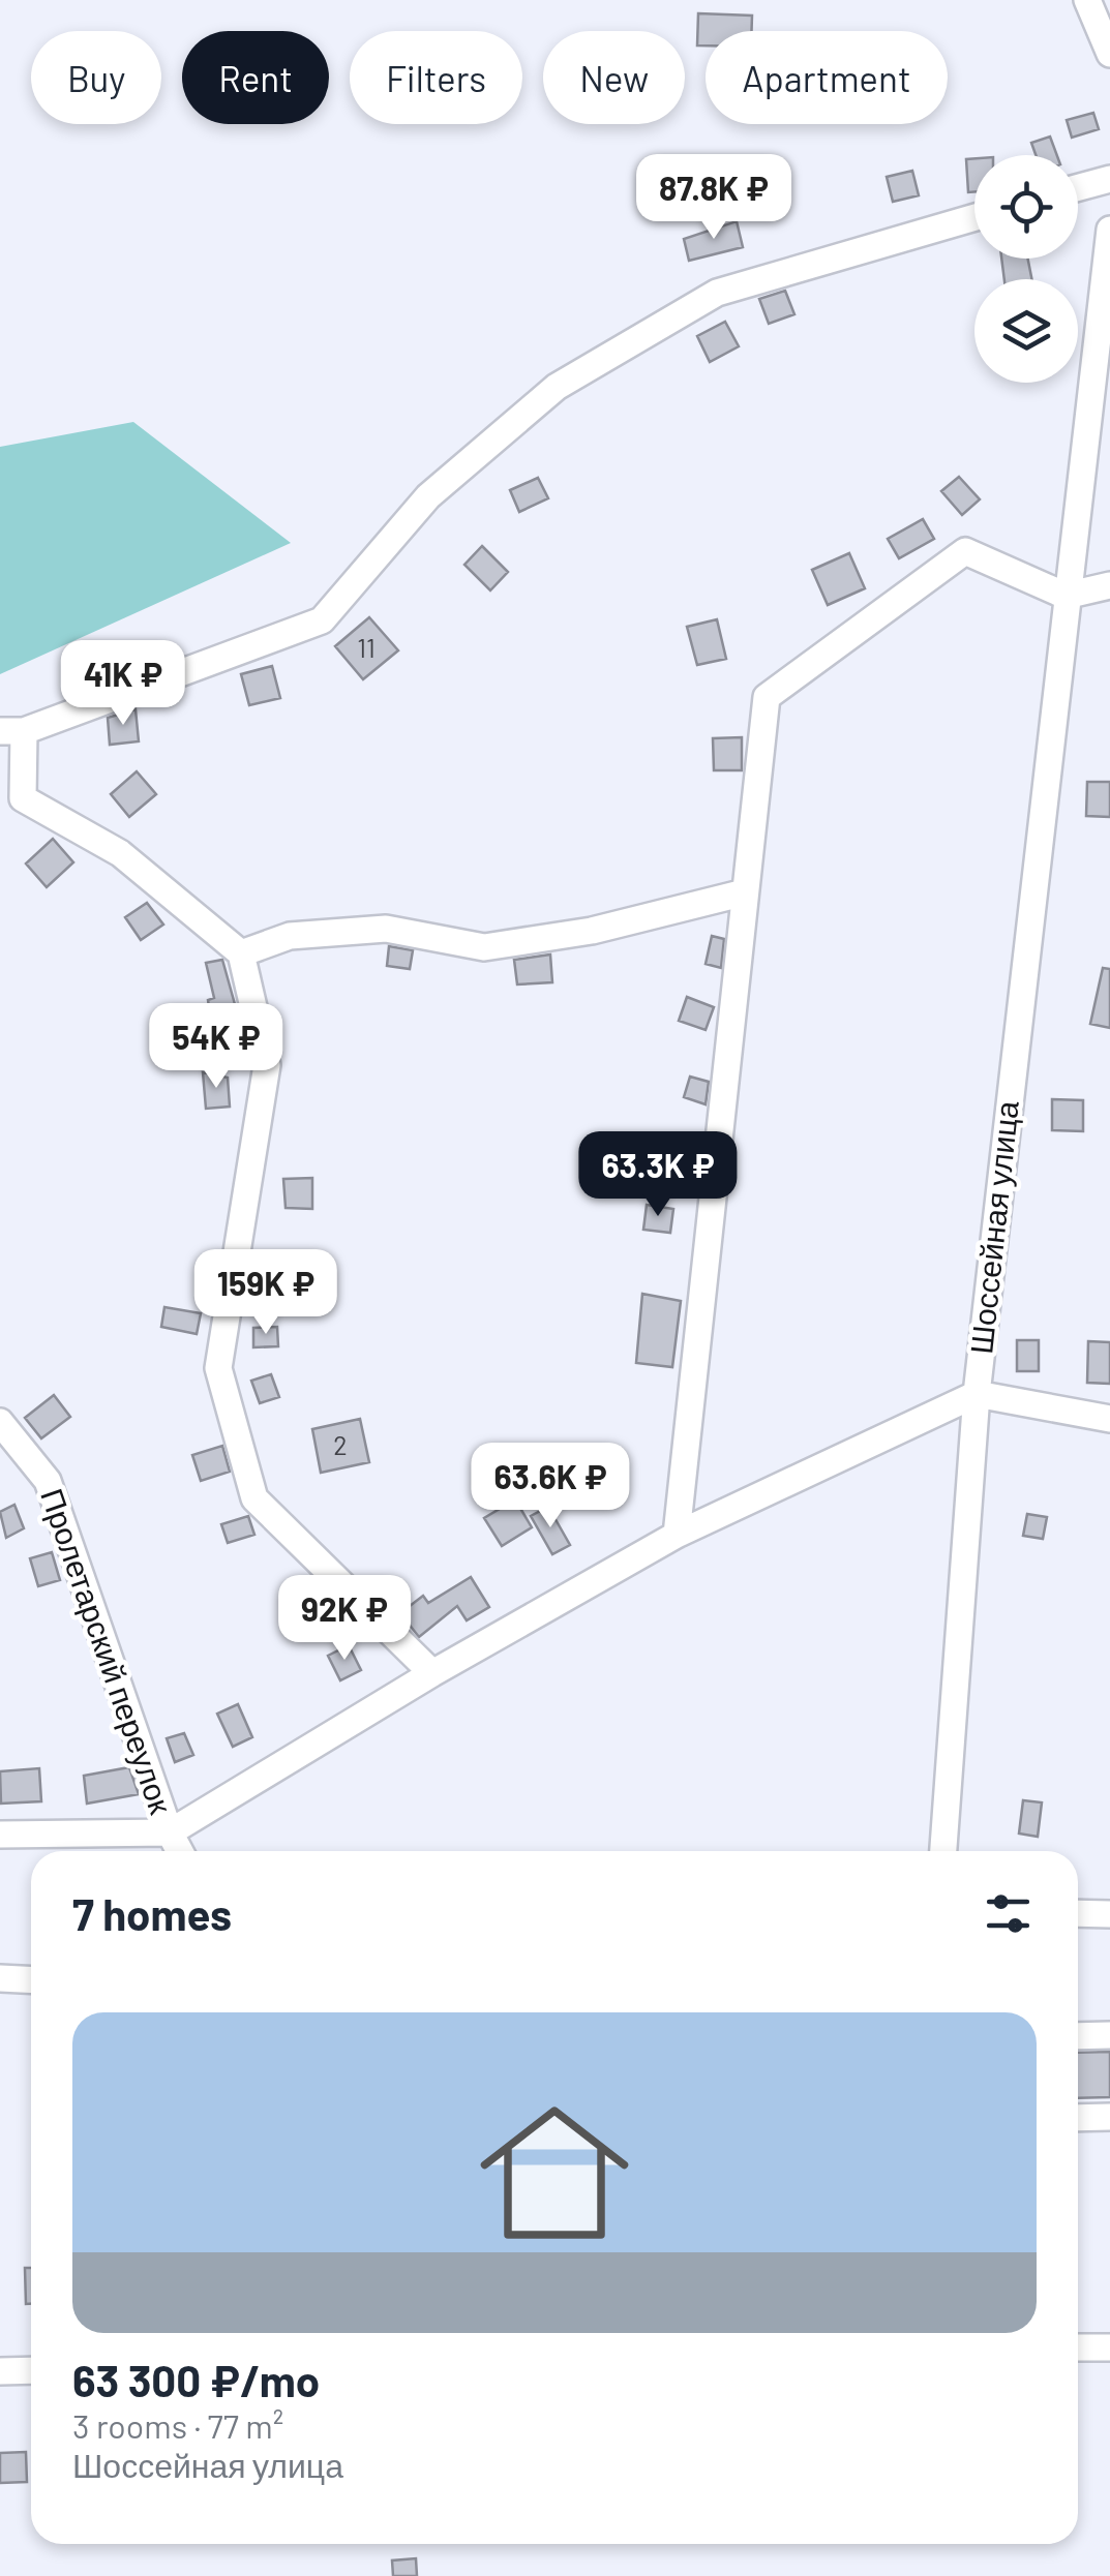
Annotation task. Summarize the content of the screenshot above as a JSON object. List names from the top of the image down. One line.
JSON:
{"streets":{"street":["Шоссейная улица","Пролетарский переулок"]},"house_numbers":["11","2"],"page":{"chip":["Buy","Rent","Filters","New","Apartment"],"price":["87.8K ₽","41K ₽","54K ₽","63.3K ₽","159K ₽","63.6K ₽","92K ₽"],"heading":"7 homes","list":[{"name":"63 300 ₽/mo","note":"3 rooms · 77 m² · Шоссейная улица"}]}}
